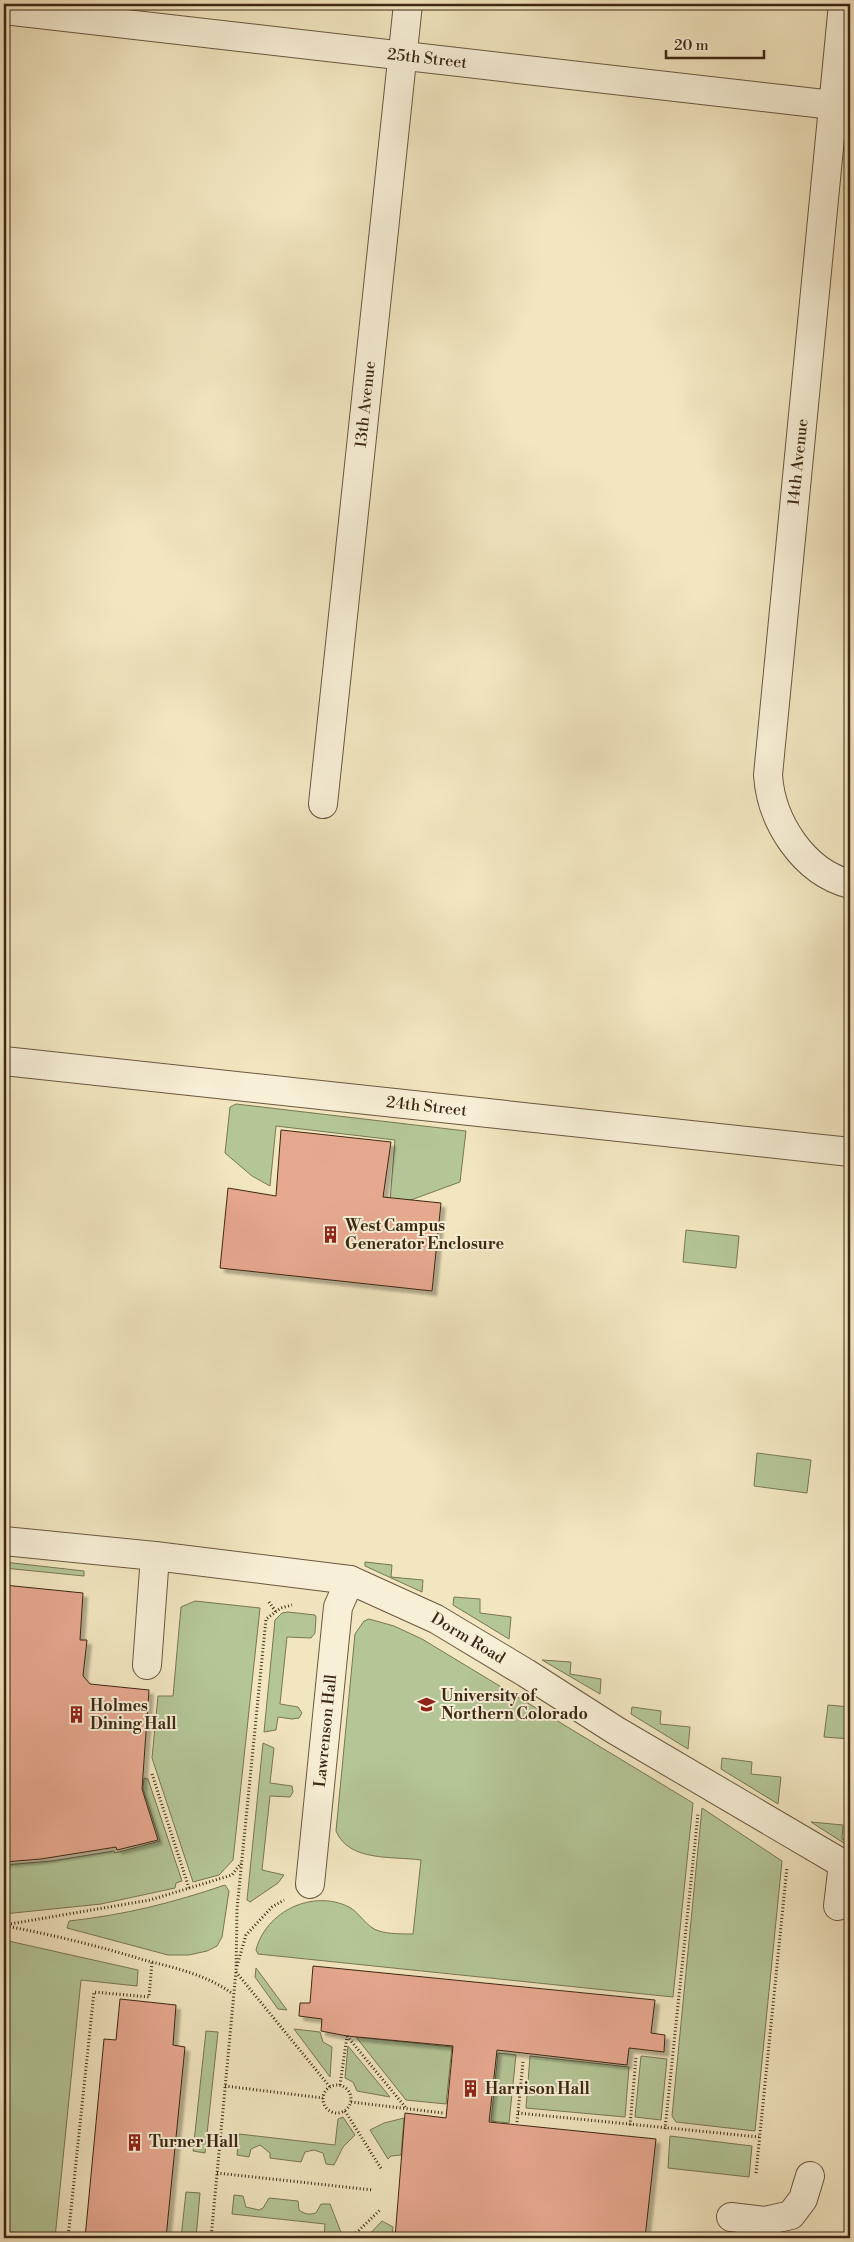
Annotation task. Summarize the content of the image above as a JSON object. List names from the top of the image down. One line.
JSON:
{"streets":{"street":["25th Street","13th Avenue","14th Avenue","24th Street","Dorm Road","Lawrenson Hall"]},"crossings":[["25th Street","13th Avenue"],["25th Street","14th Avenue"],["Dorm Road","Lawrenson Hall"]],"places":{"building":["West Campus Generator Enclosure","Holmes Dining Hall","Harrison Hall","Turner Hall"],"school or university":["University of Northern Colorado"]},"scale_bar":"20 m"}
